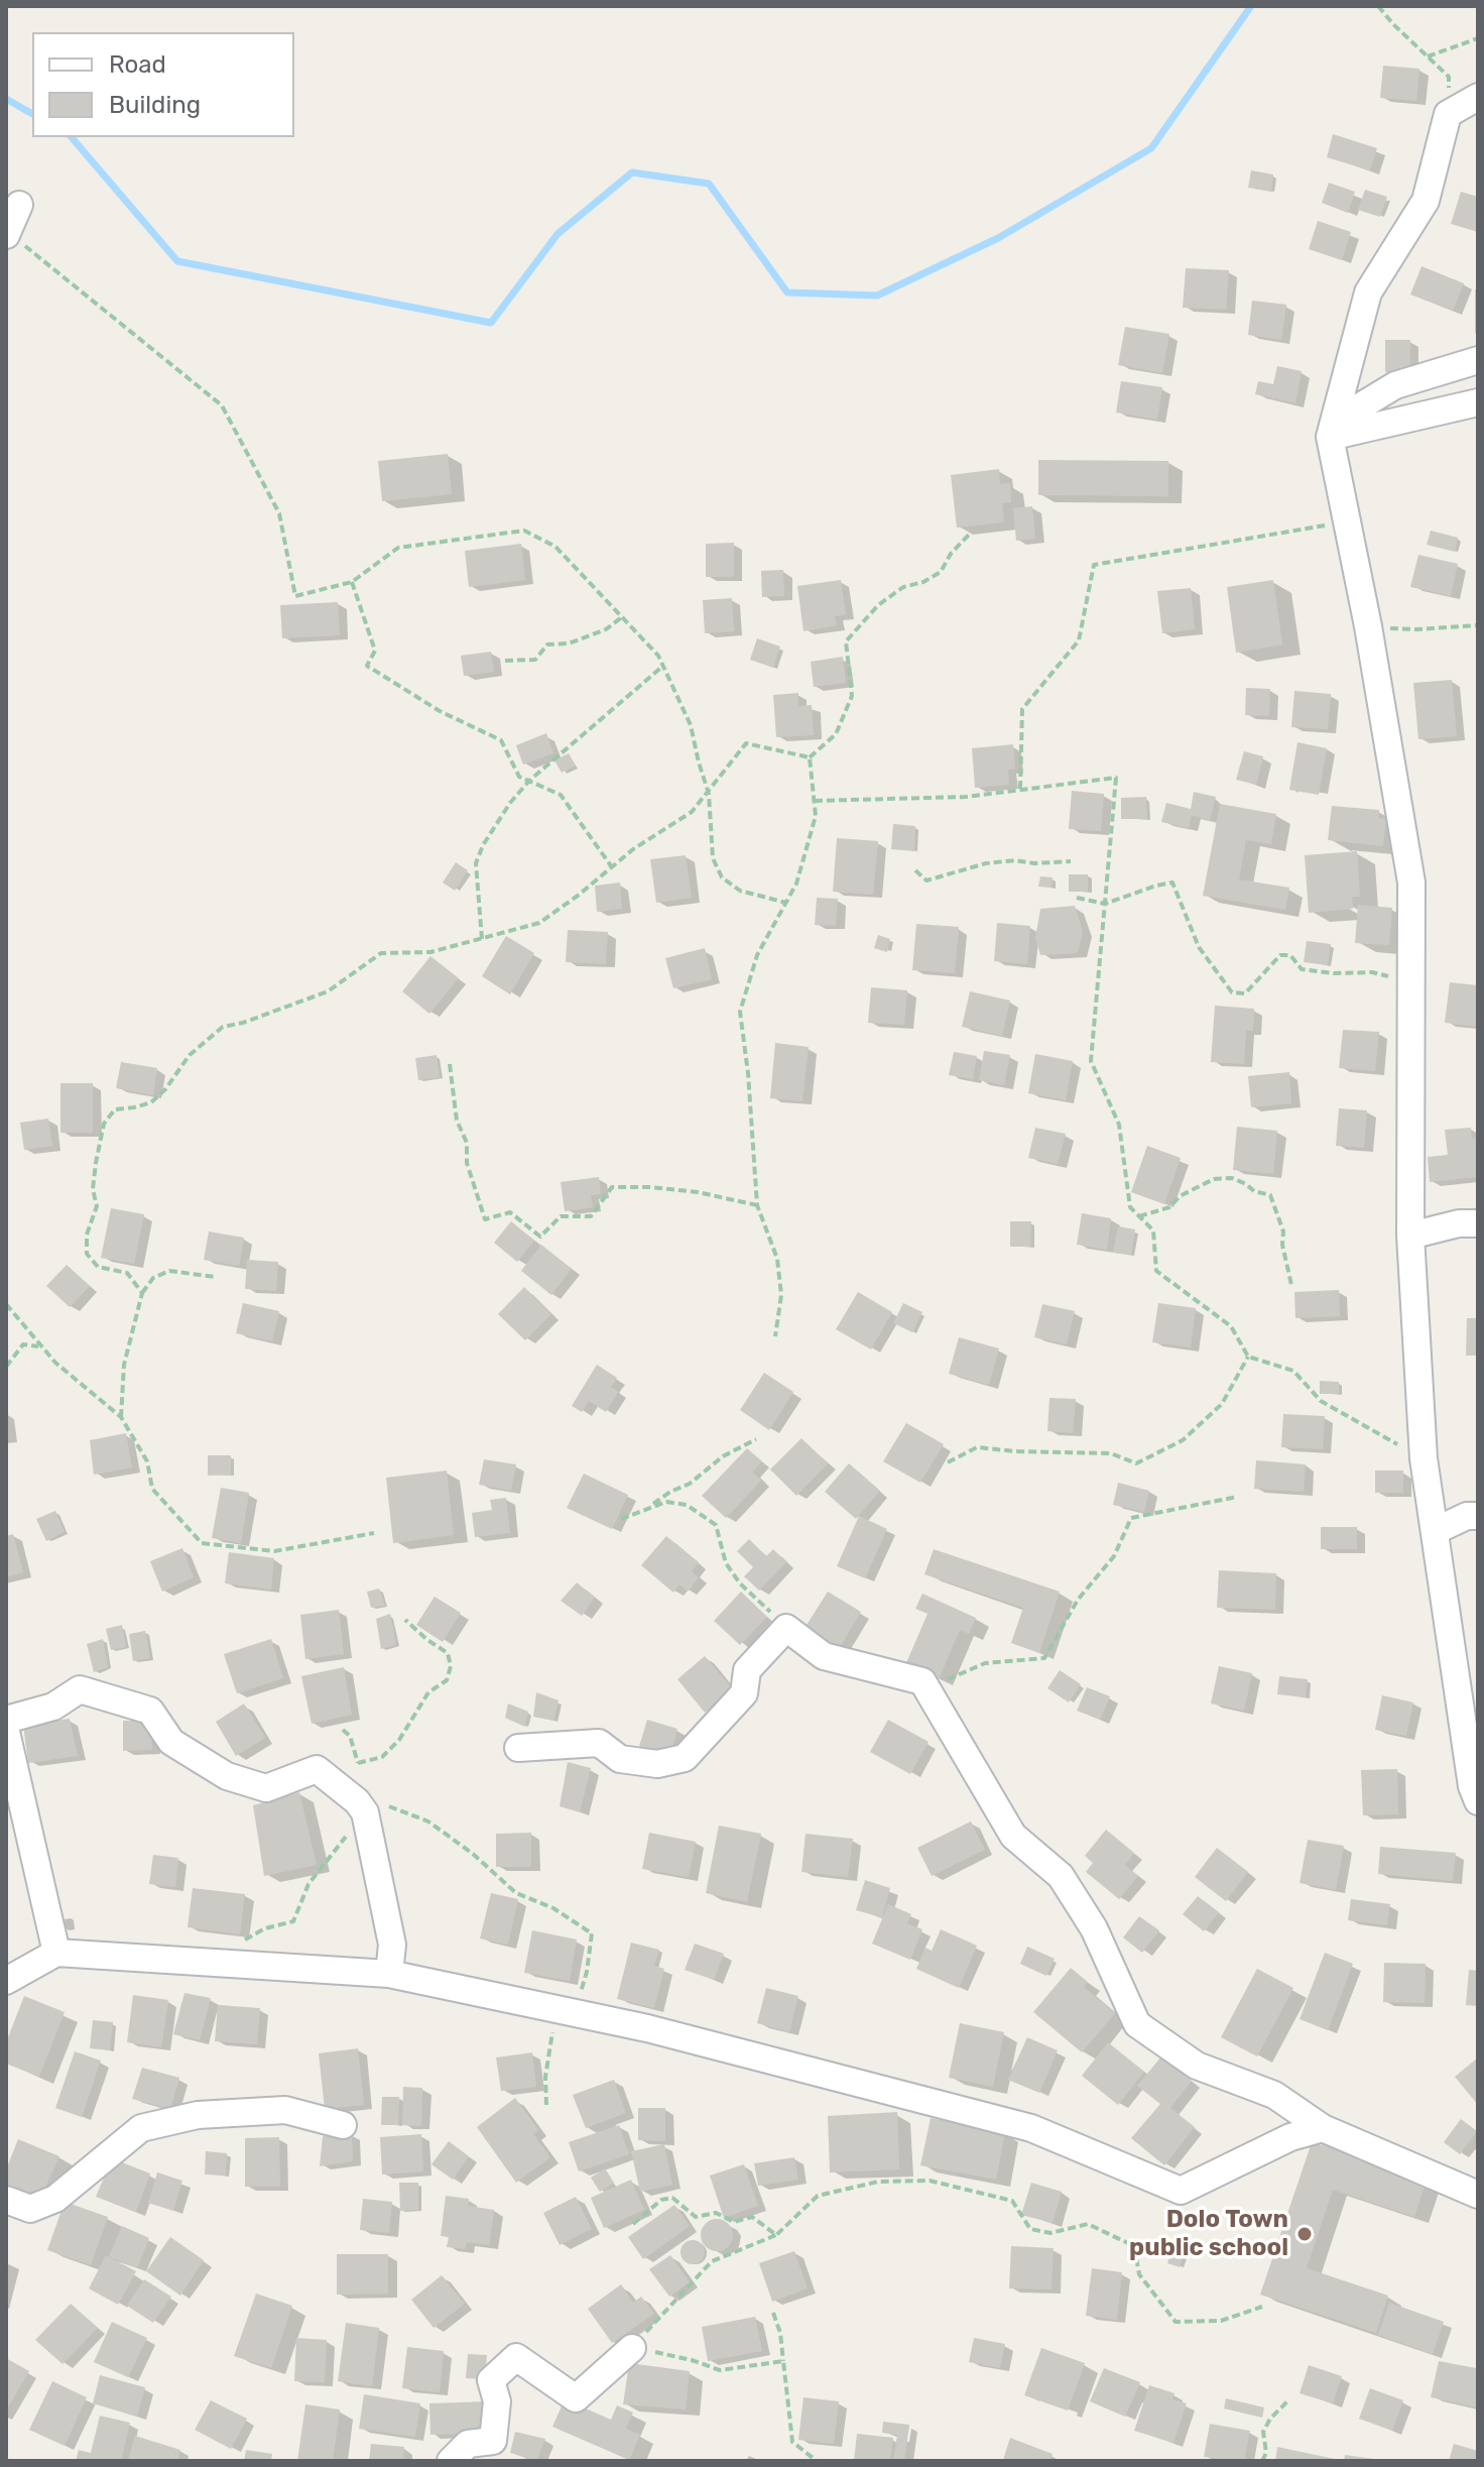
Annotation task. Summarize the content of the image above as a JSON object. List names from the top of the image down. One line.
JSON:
{"places":["Dolo Town public school"],"legend":["Road","Building"]}
